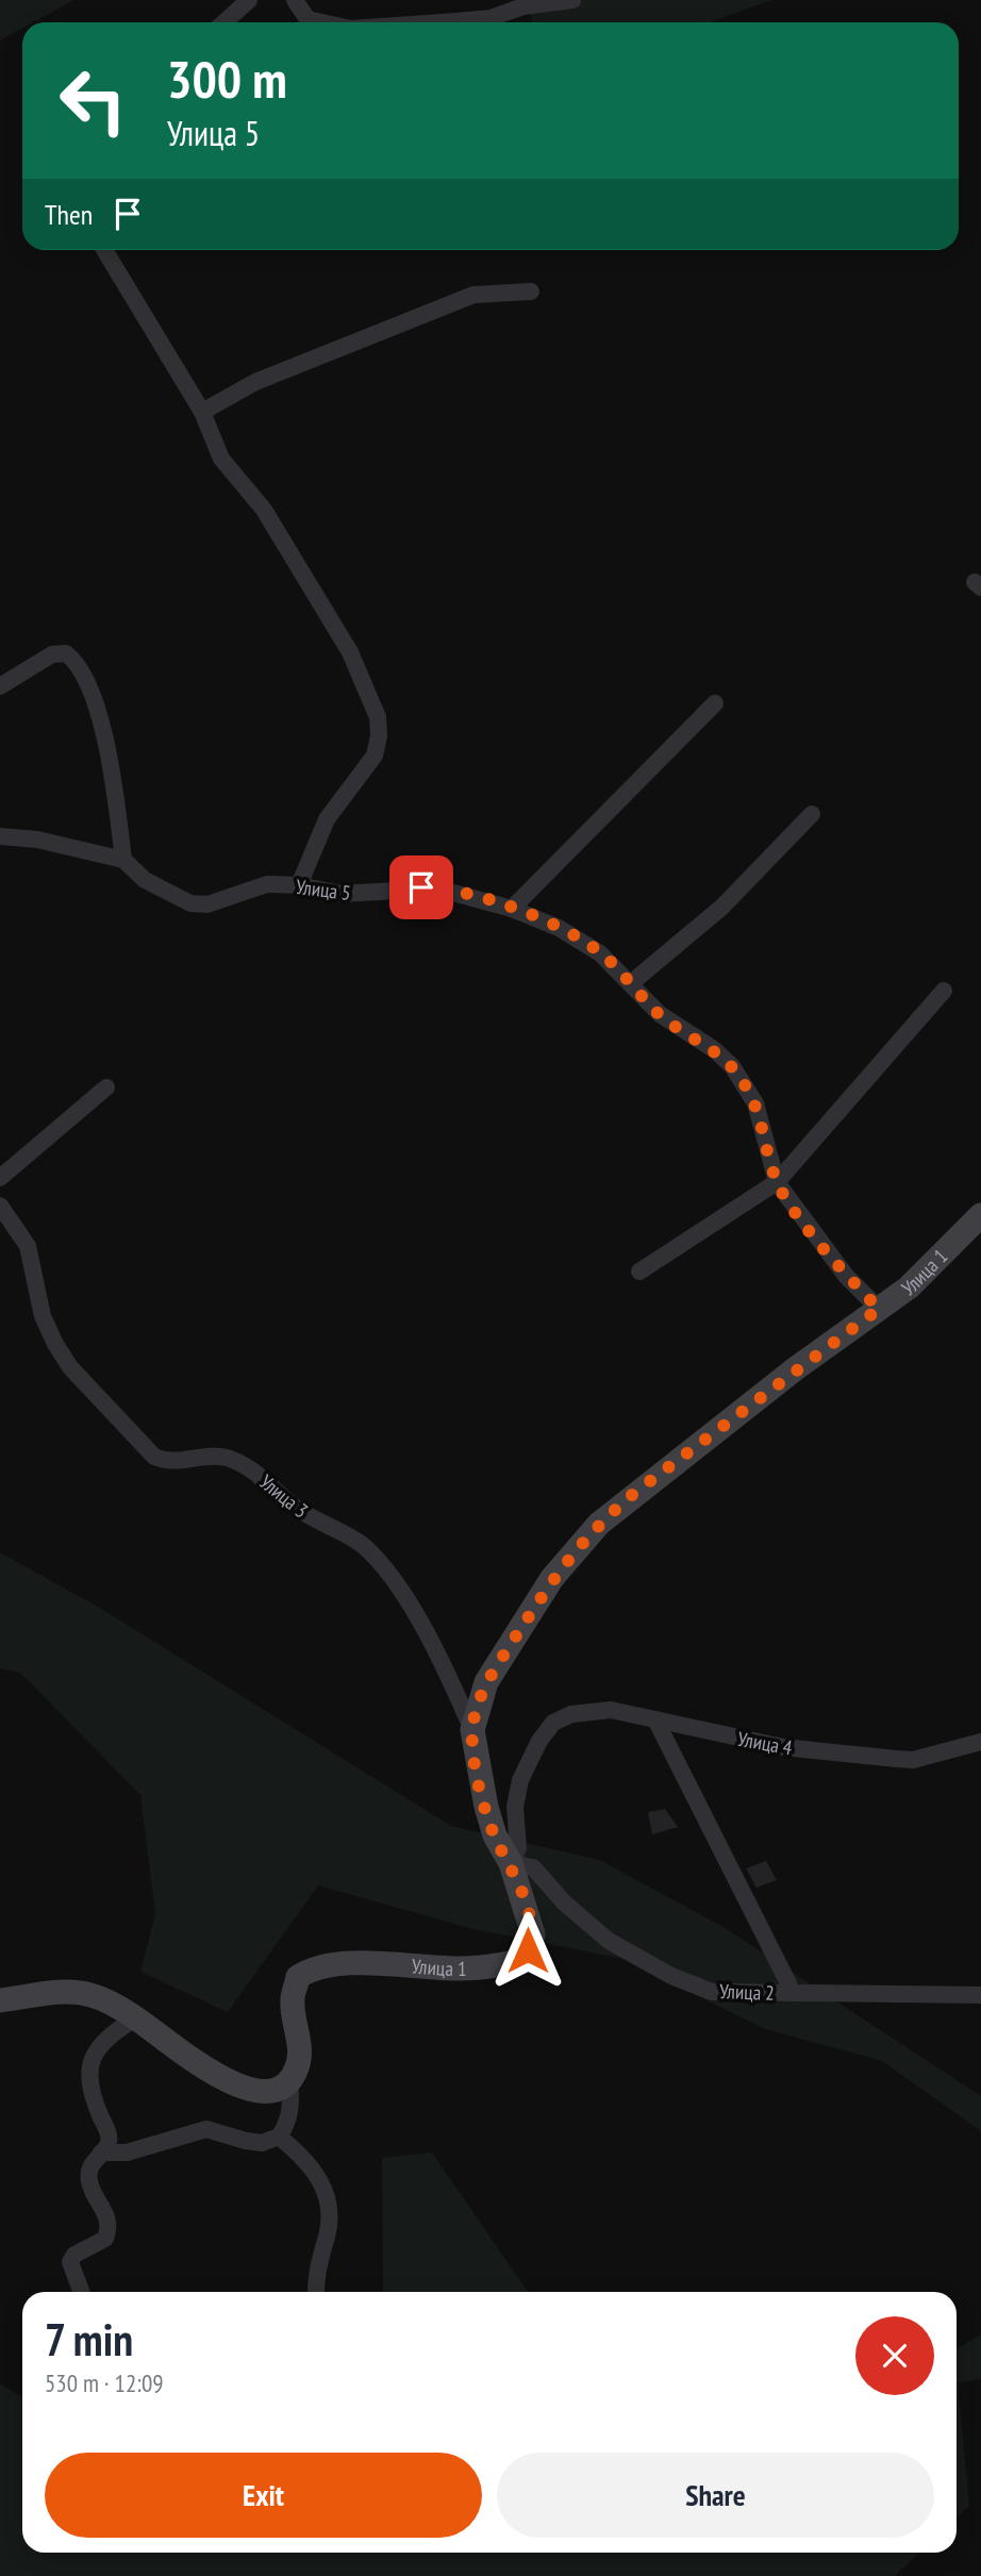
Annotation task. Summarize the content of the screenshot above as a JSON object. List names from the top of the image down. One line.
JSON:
{"streets":{"main road":["Улица 1"],"street":["Улица 5","Улица 3","Улица 4","Улица 2"]},"crossings":[["Улица 5","Улица 1"],["Улица 1","Улица 3"],["Улица 1","Улица 4"],["Улица 1","Улица 2"],["Улица 4","Улица 2"]],"page":{"turn":["300 m","Улица 5"],"then":"Then","heading":["7 min","530 m · 12:09"],"buttons":["Exit","Share"]}}
